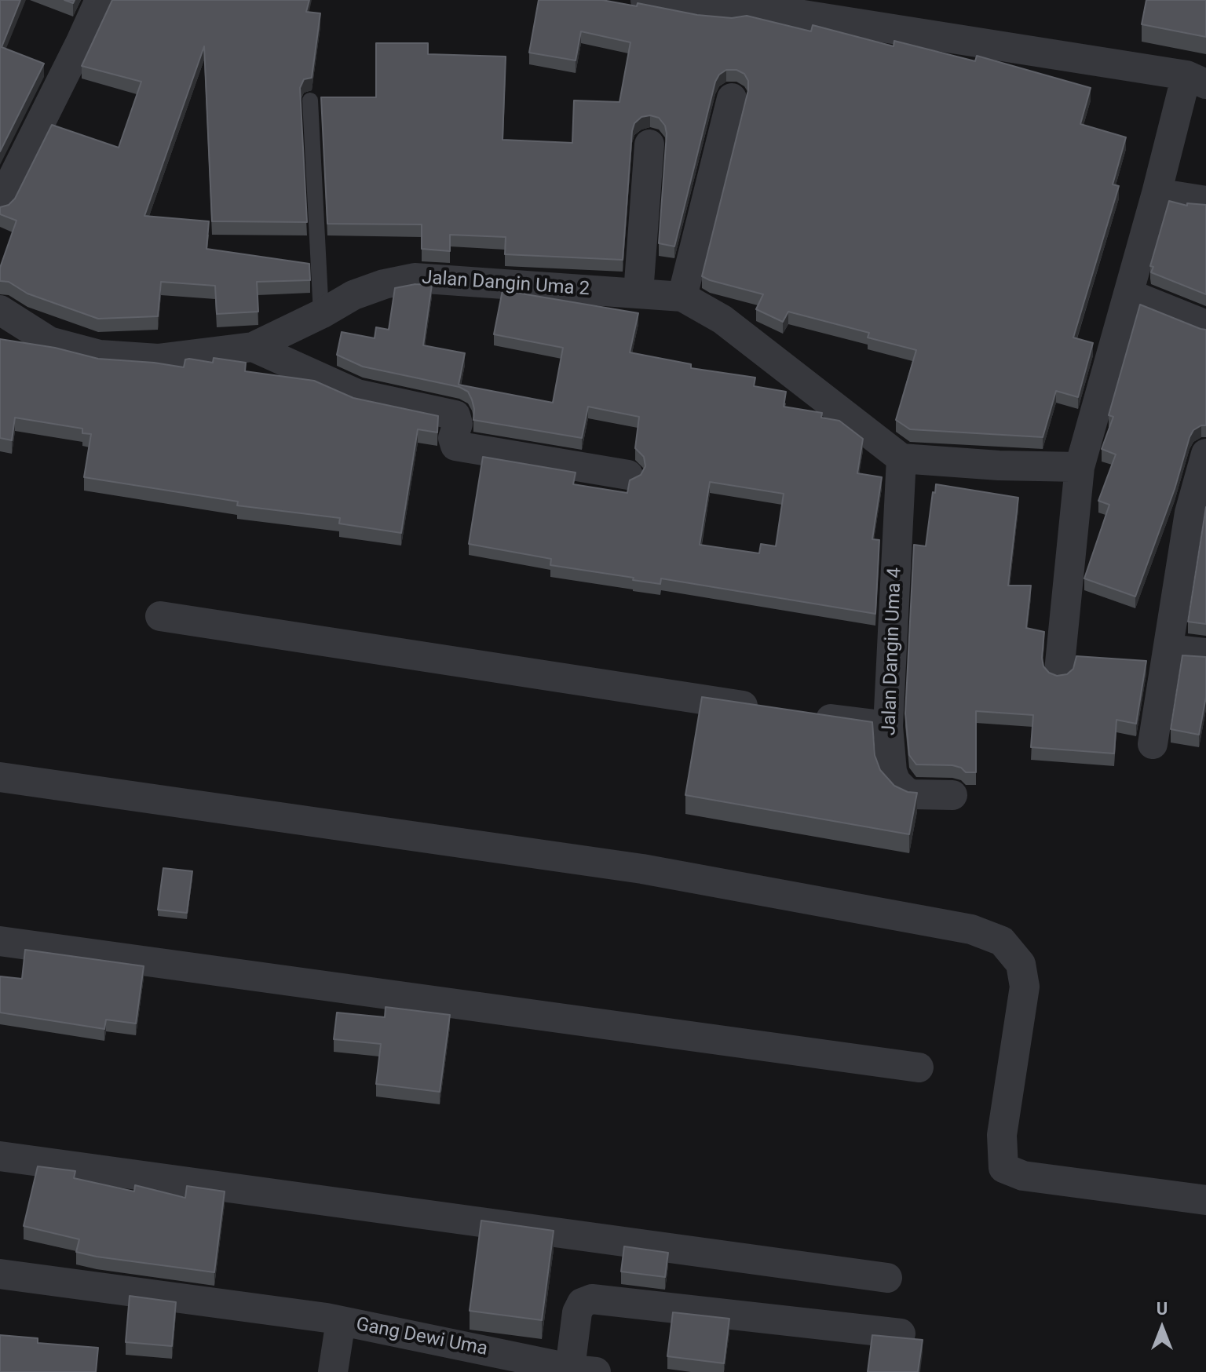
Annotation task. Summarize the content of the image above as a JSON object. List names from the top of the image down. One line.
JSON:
{"streets":{"street":["Jalan Dangin Uma 2","Jalan Dangin Uma 4","Gang Dewi Uma"]},"crossings":[["Jalan Dangin Uma 2","Jalan Dangin Uma 4"]],"north":"top"}
